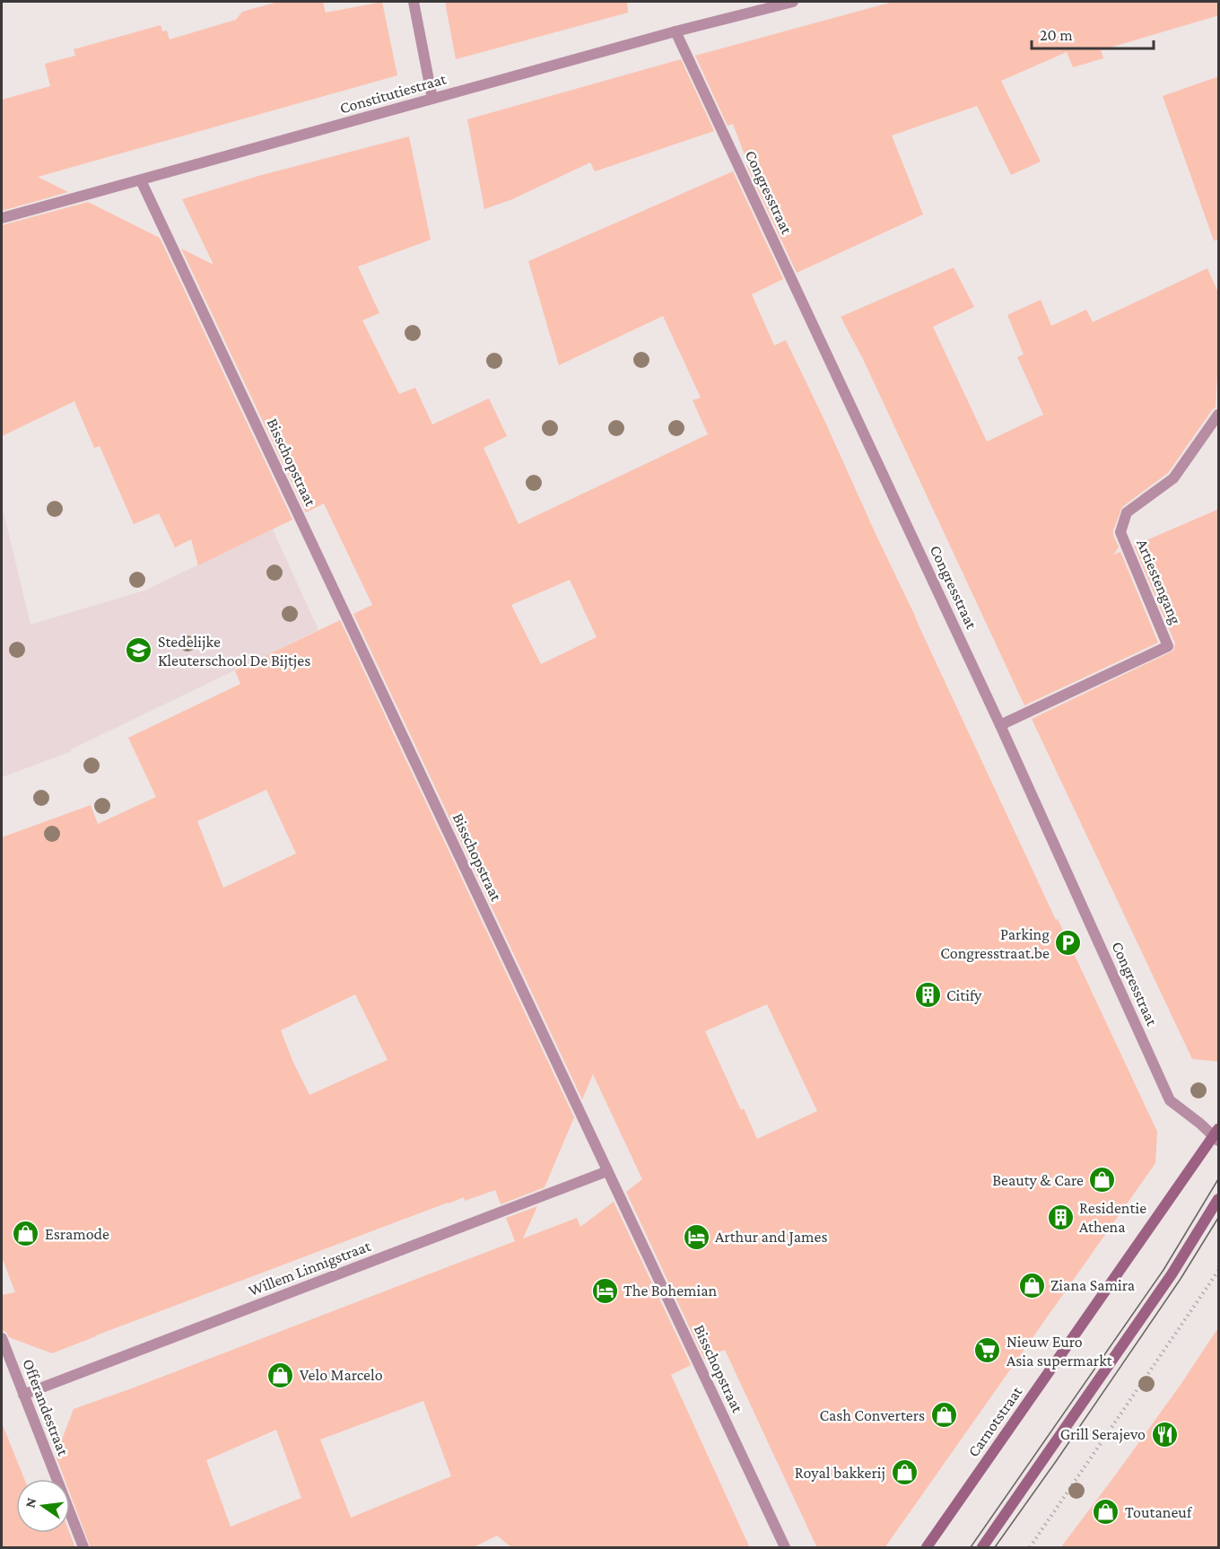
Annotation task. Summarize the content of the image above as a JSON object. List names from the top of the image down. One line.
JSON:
{"streets":{"main road":["Carnotstraat"],"street":["Constitutiestraat","Congresstraat","Bisschopstraat","Artiestengang","Willem Linnigstraat","Offerandestraat"]},"crossings":[["Constitutiestraat","Congresstraat"],["Constitutiestraat","Bisschopstraat"],["Congresstraat","Artiestengang"],["Congresstraat","Carnotstraat"],["Bisschopstraat","Willem Linnigstraat"],["Willem Linnigstraat","Offerandestraat"]],"places":{"school or university":["Stedelijke Kleuterschool De Bijtjes"],"parking":["Parking Congresstraat.be"],"building":["Citify","Residentie Athena"],"shop":["Beauty & Care","Esramode","Ziana Samira","Velo Marcelo","Cash Converters","Royal bakkerij","Toutaneuf"],"hotel":["Arthur and James","The Bohemian"],"supermarket":["Nieuw Euro Asia supermarkt"],"restaurant":["Grill Serajevo"]},"scale_bar":"20 m","north":"left"}
